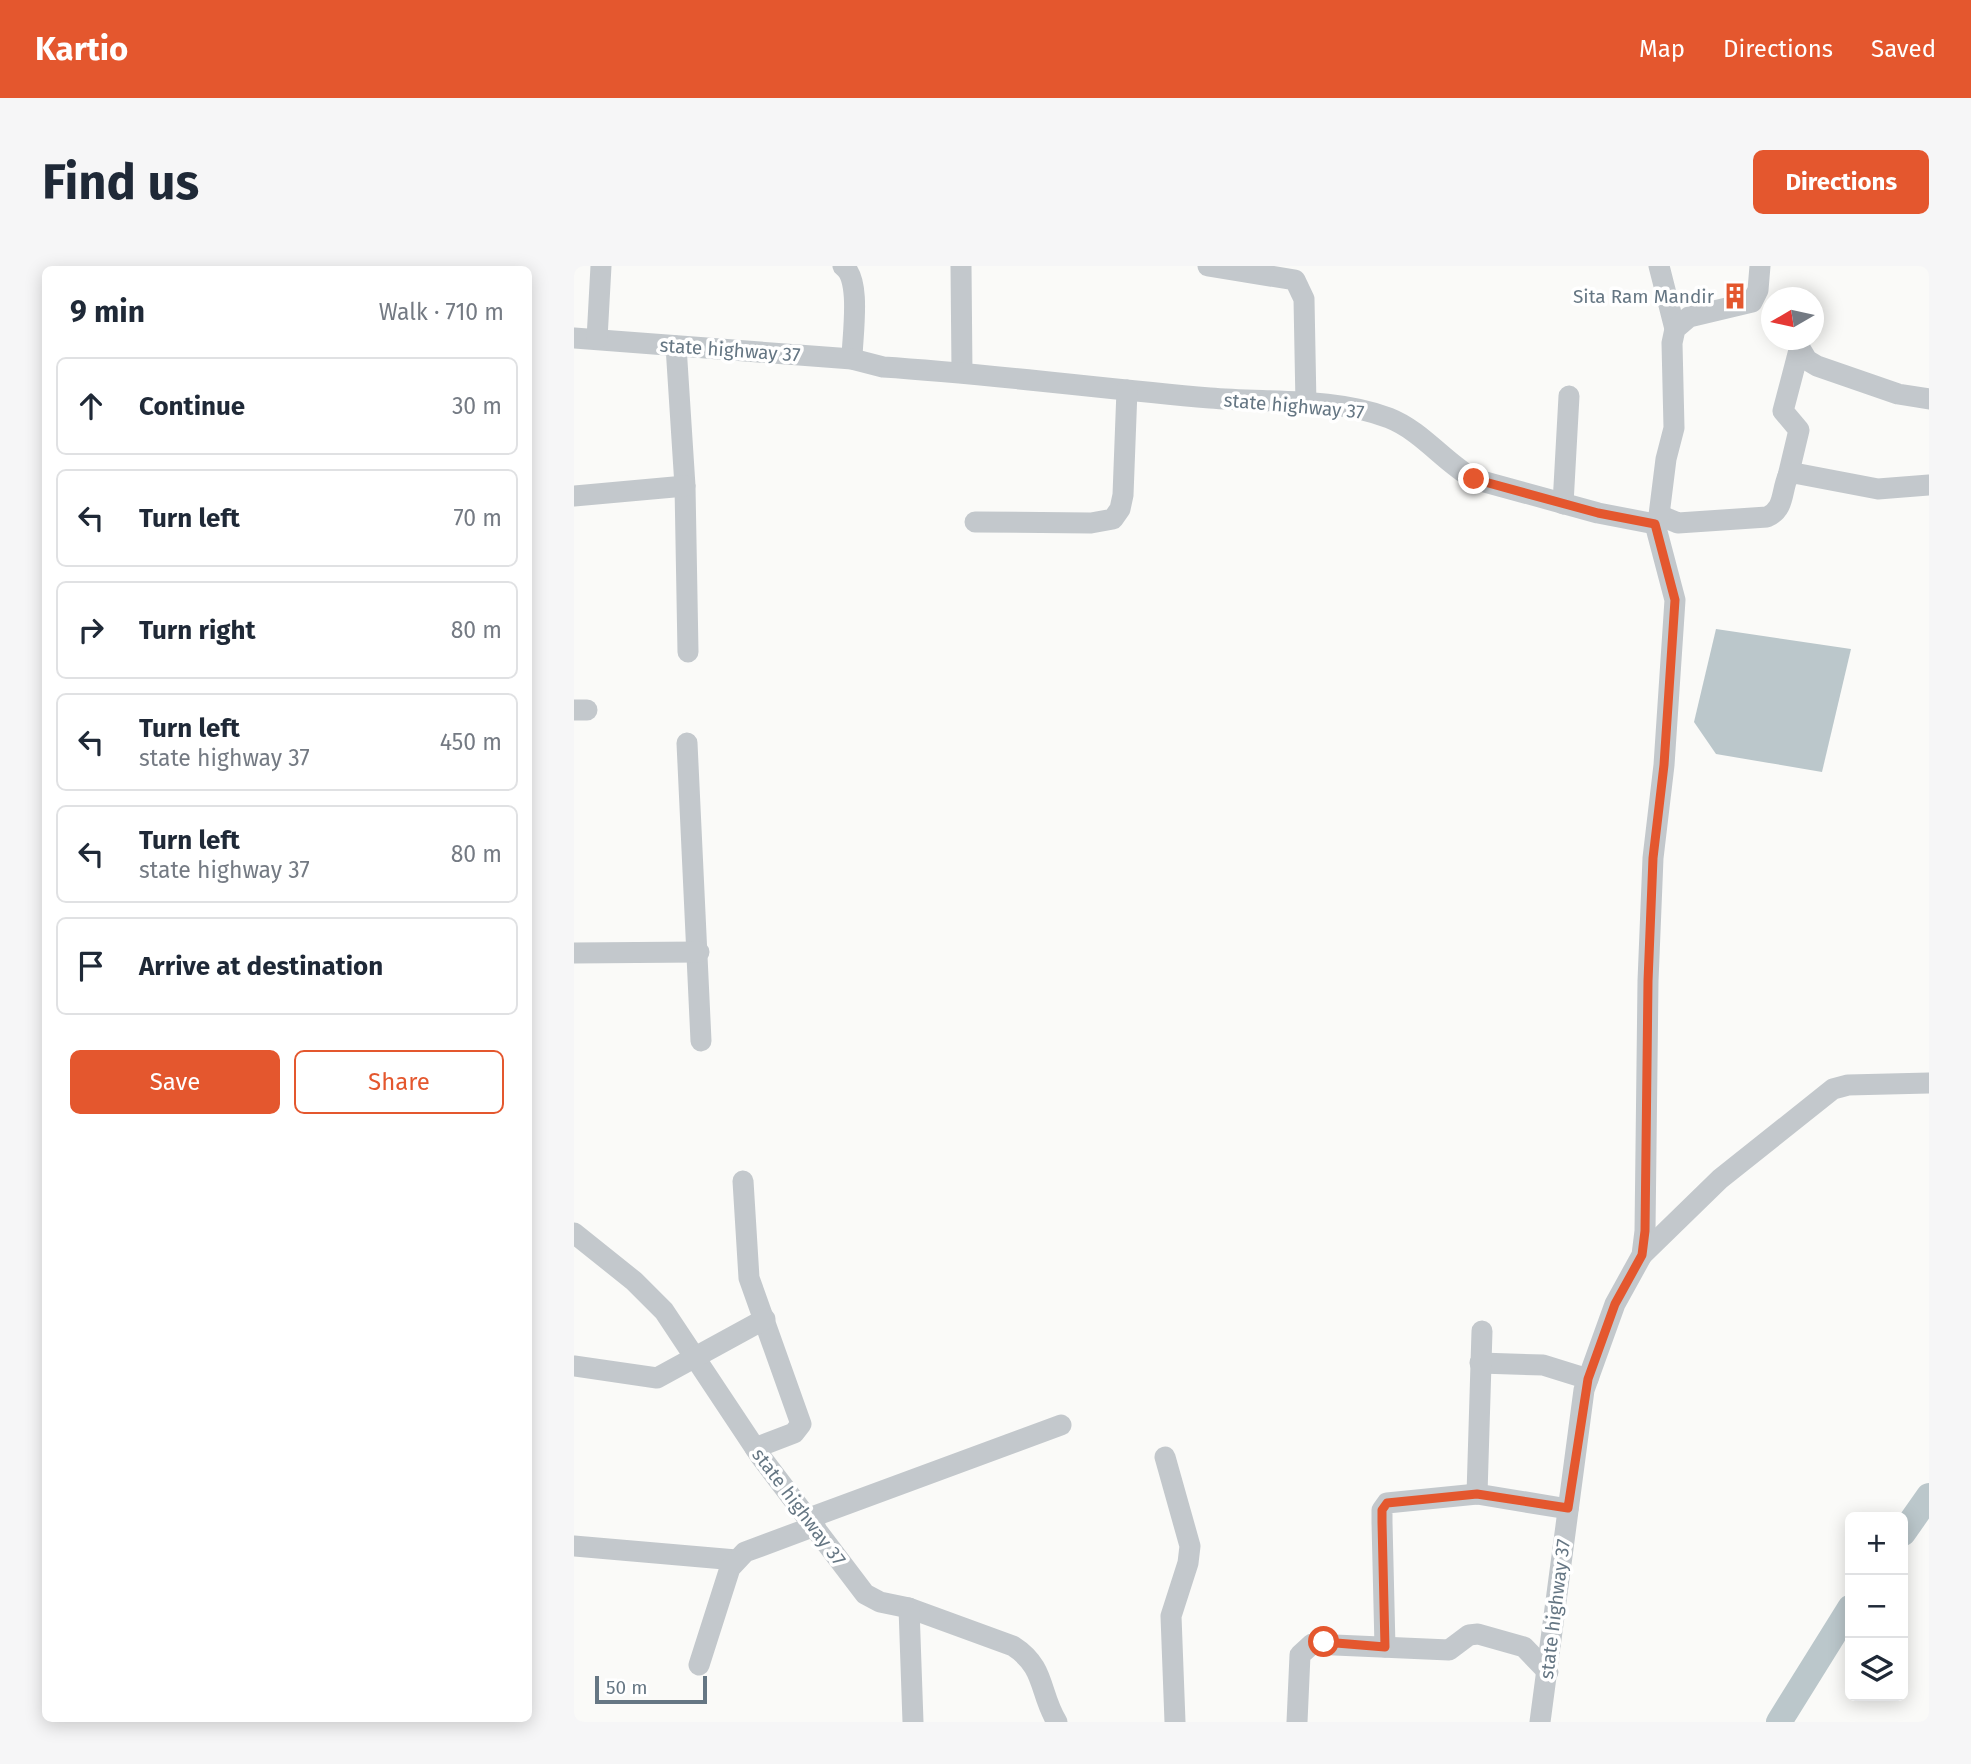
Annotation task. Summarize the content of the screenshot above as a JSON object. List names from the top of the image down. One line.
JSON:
{"streets":{"street":["state highway 37"]},"places":{"building":["Sita Ram Mandir"]},"scale_bar":"50 m","north":"left","page":{"header":"Kartio","nav":["Map","Directions","Saved"],"buttons":["Directions",["Save","Share"]],"title":"Find us","heading":["9 min","Walk · 710 m"],"list":[["Continue","30 m"],["Turn left","70 m"],["Turn right","80 m"],["Turn left","state highway 37","450 m"],["Turn left","state highway 37","80 m"],"Arrive at destination"],"map_buttons":["+","−"],"scale":"50 m"}}
